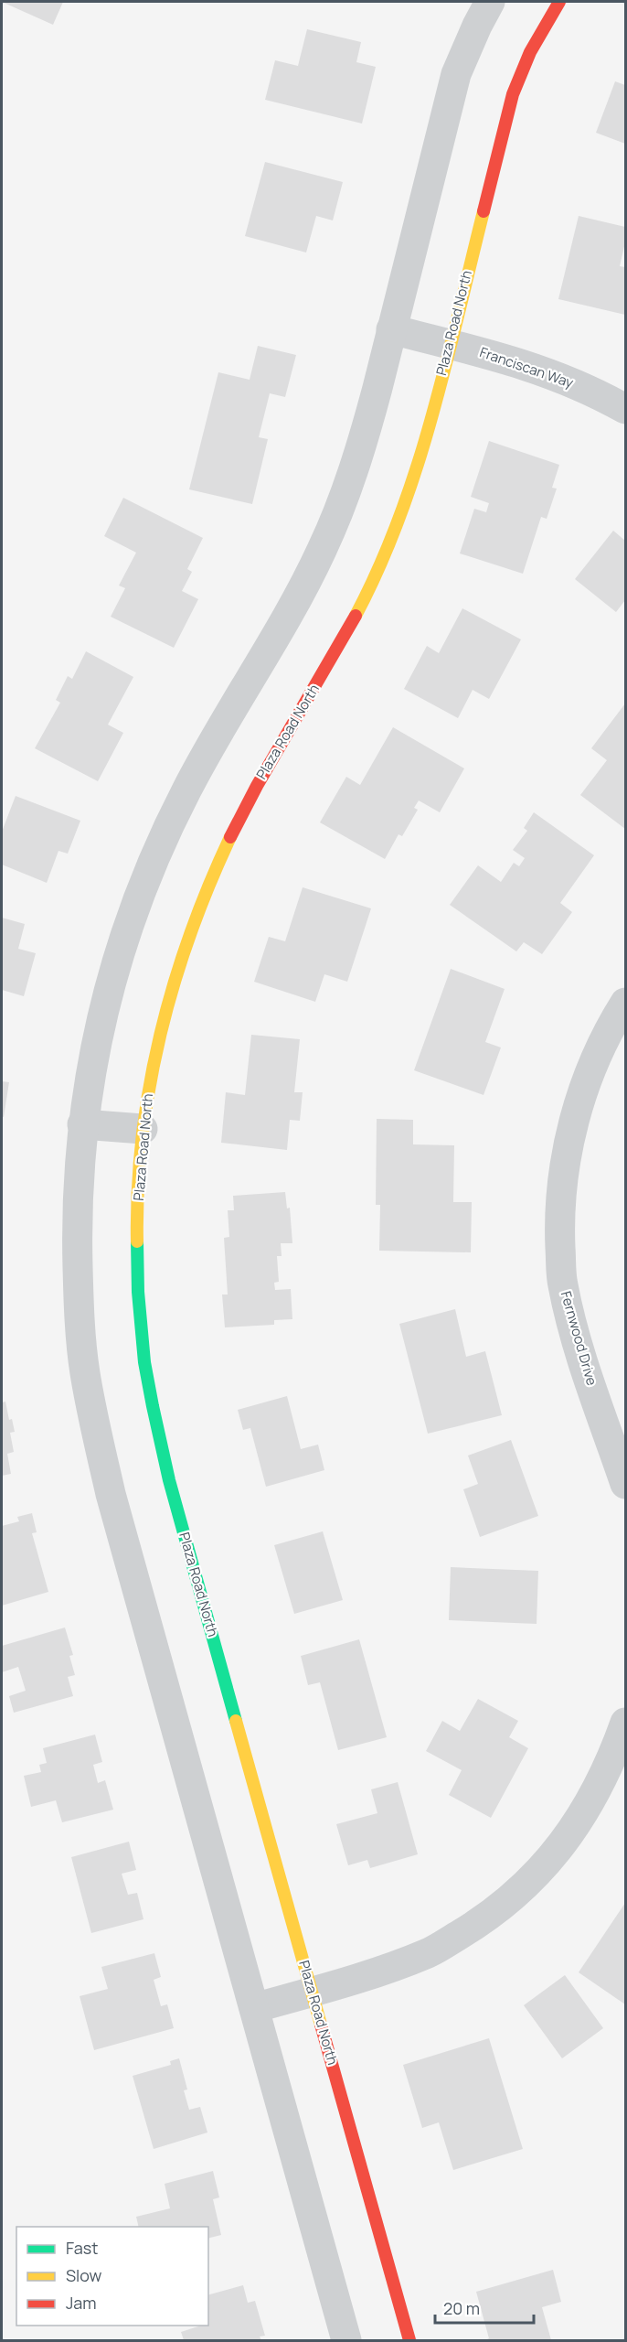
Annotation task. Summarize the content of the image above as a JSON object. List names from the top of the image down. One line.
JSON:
{"streets":{"street":["Plaza Road North","Franciscan Way","Fernwood Drive"]},"crossings":[["Plaza Road North","Franciscan Way"]],"legend":["Fast","Slow","Jam"],"scale_bar":"20 m"}
